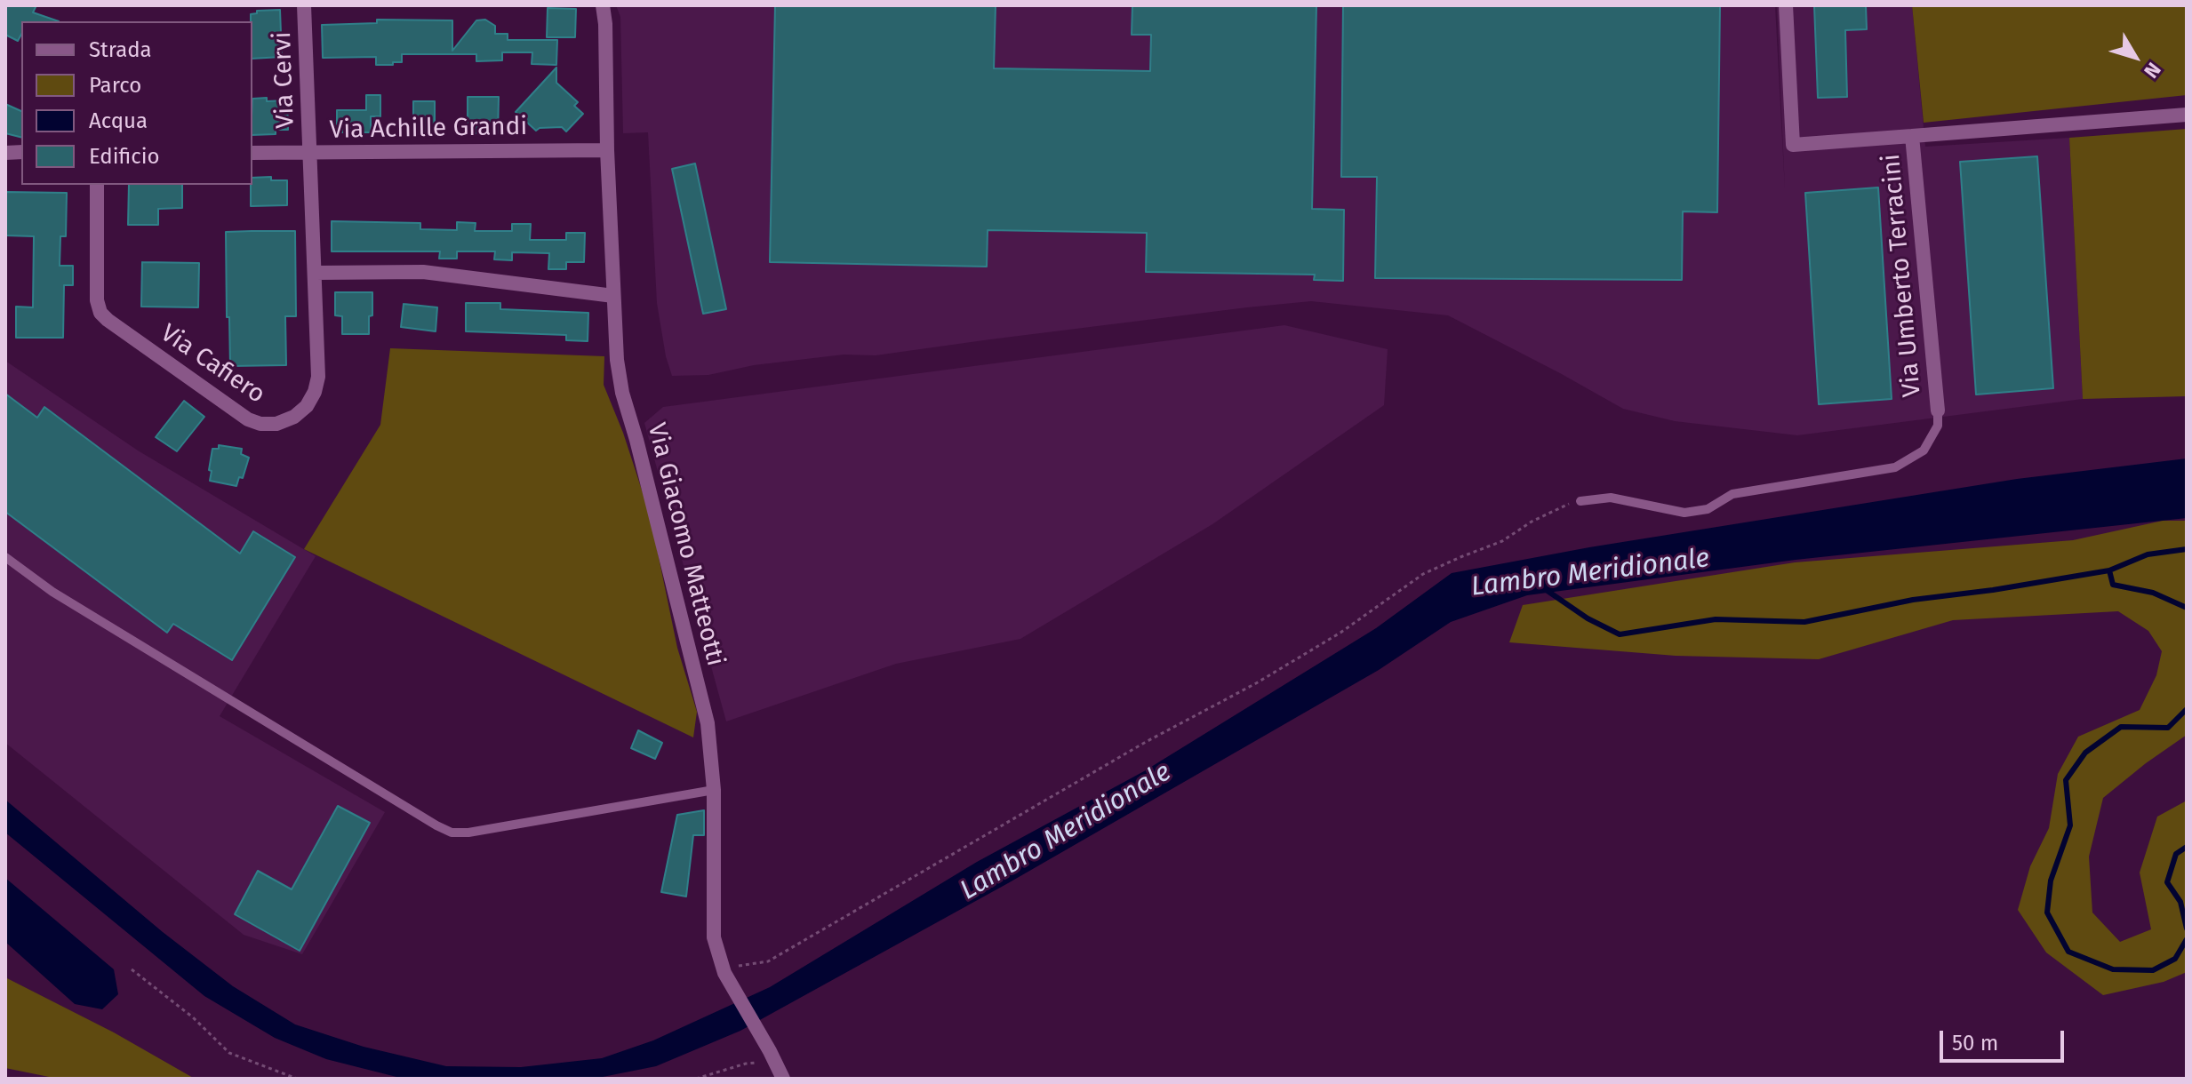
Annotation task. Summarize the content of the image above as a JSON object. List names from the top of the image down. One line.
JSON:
{"streets":{"street":["Via Cervi","Via Achille Grandi","Via Umberto Terracini","Via Cafiero","Via Giacomo Matteotti"]},"crossings":[["Via Cervi","Via Achille Grandi"],["Via Cervi","Via Cafiero"],["Via Achille Grandi","Via Cafiero"],["Via Achille Grandi","Via Giacomo Matteotti"]],"water":["Lambro Meridionale"],"legend":["Strada","Parco","Acqua","Edificio"],"scale_bar":"50 m","north":"bottom right"}
